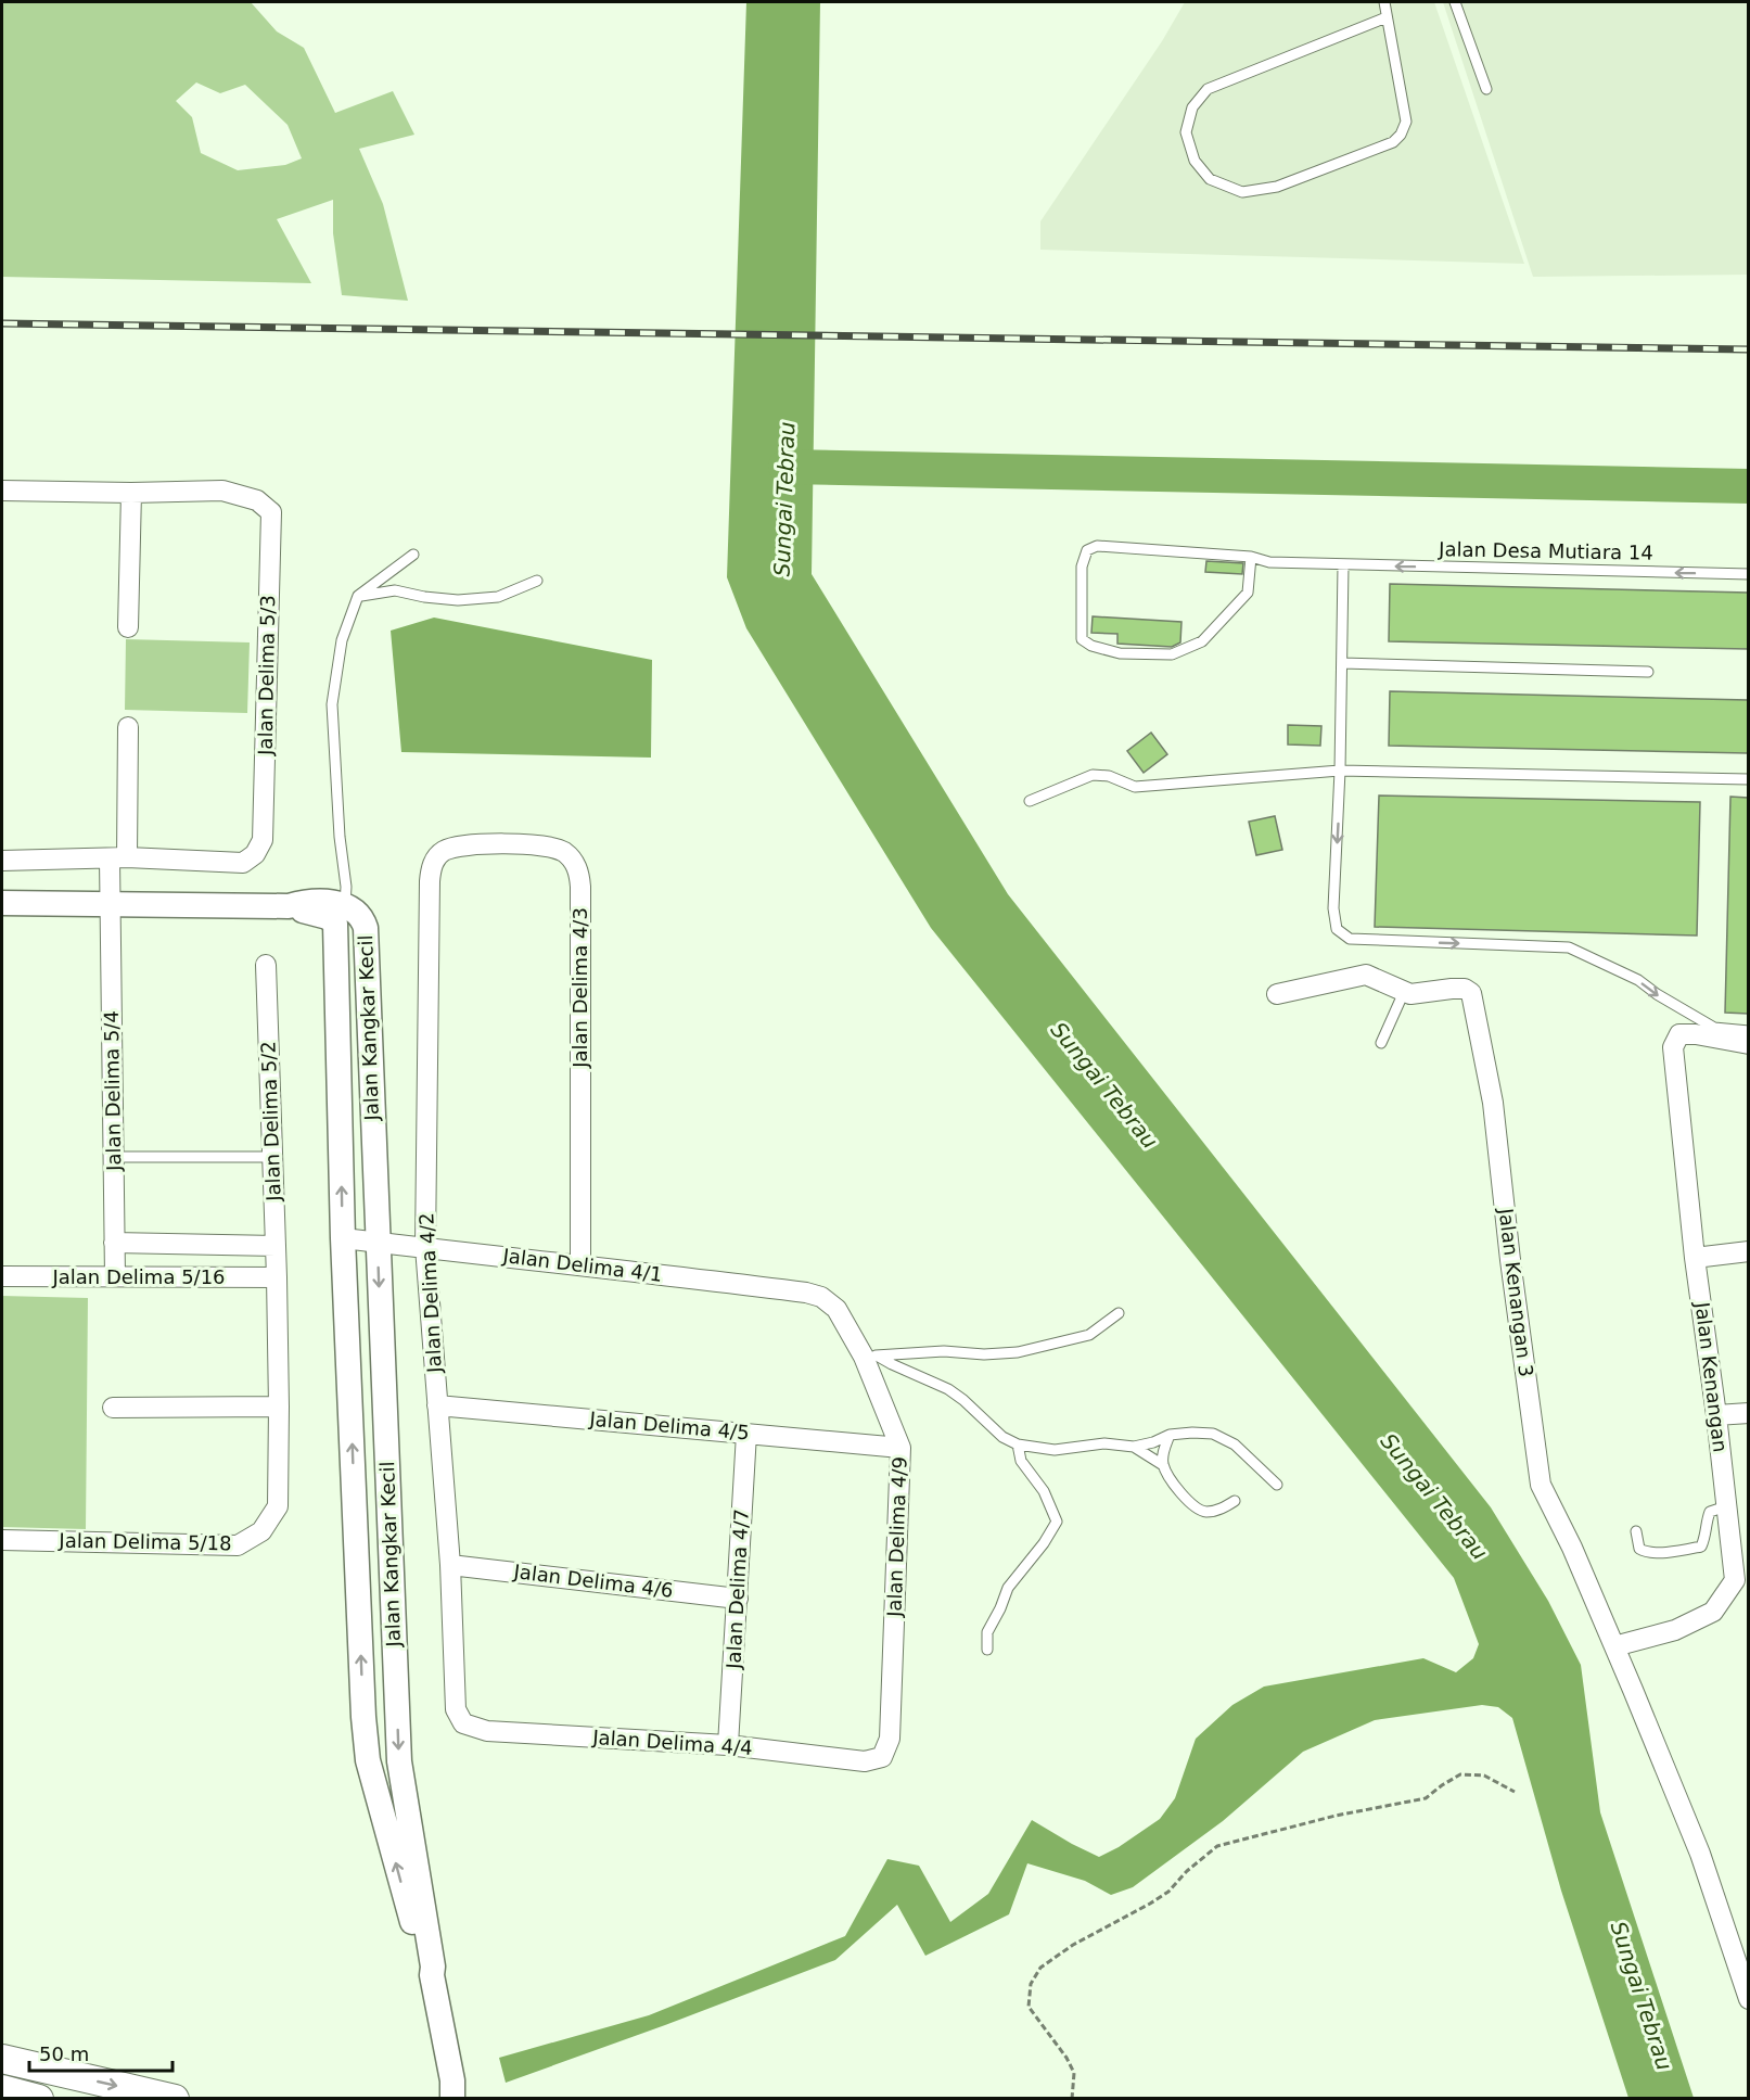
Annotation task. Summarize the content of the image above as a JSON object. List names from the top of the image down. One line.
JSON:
{"streets":{"street":["Jalan Delima 5/3","Jalan Delima 4/3","Jalan Kangkar Kecil","Jalan Delima 5/4","Jalan Delima 5/2","Jalan Delima 4/1","Jalan Delima 5/16","Jalan Delima 4/2","Jalan Kenangan 3","Jalan Kenangan","Jalan Delima 4/5","Jalan Delima 4/9","Jalan Delima 5/18","Jalan Delima 4/6","Jalan Delima 4/7","Jalan Delima 4/4"],"lane":["Jalan Desa Mutiara 14"]},"crossings":[["Jalan Delima 5/3","Jalan Delima 5/4"],["Jalan Delima 4/3","Jalan Delima 4/1"],["Jalan Delima 4/3","Jalan Delima 4/2"],["Jalan Kangkar Kecil","Jalan Delima 4/1"],["Jalan Delima 5/4","Jalan Delima 5/16"],["Jalan Delima 5/2","Jalan Delima 5/16"],["Jalan Delima 5/2","Jalan Delima 5/18"],["Jalan Delima 4/1","Jalan Delima 4/2"],["Jalan Delima 4/1","Jalan Delima 4/9"],["Jalan Delima 5/16","Jalan Delima 5/18"],["Jalan Delima 4/2","Jalan Delima 4/5"],["Jalan Delima 4/2","Jalan Delima 4/6"],["Jalan Delima 4/2","Jalan Delima 4/4"],["Jalan Kenangan 3","Jalan Kenangan"],["Jalan Delima 4/5","Jalan Delima 4/9"],["Jalan Delima 4/5","Jalan Delima 4/7"],["Jalan Delima 4/9","Jalan Delima 4/4"],["Jalan Delima 4/6","Jalan Delima 4/7"],["Jalan Delima 4/7","Jalan Delima 4/4"]],"one_way":["Jalan Desa Mutiara 14"],"water":["Sungai Tebrau"],"scale_bar":"50 m"}
